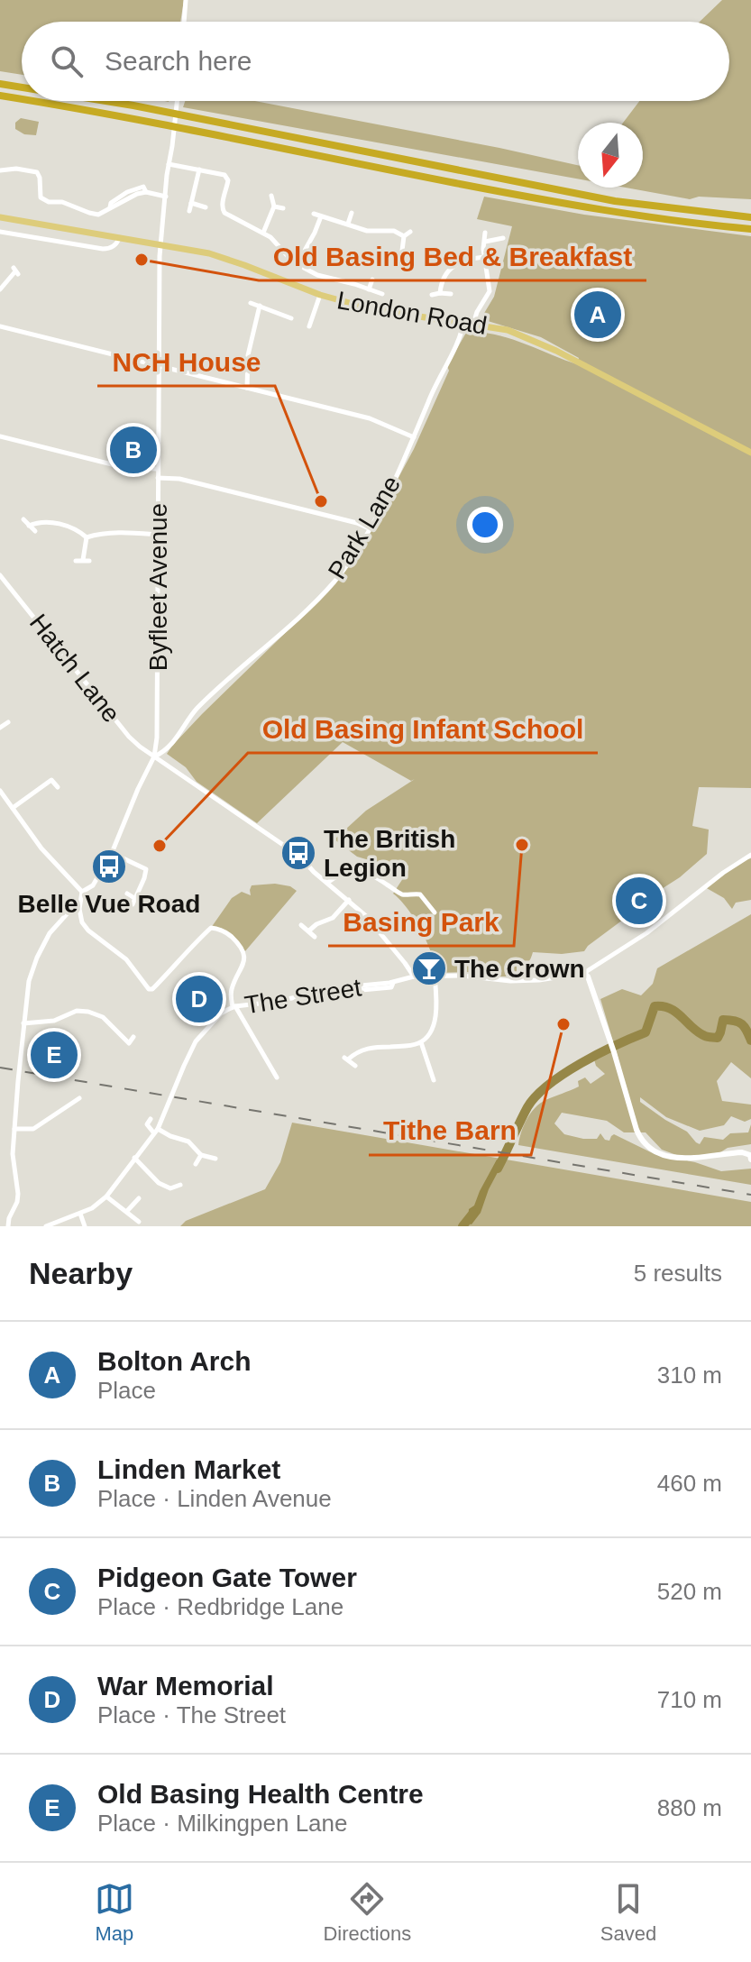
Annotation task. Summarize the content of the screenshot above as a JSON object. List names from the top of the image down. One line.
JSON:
{"streets":{"main road":["London Road"],"street":["Park Lane","Byfleet Avenue","Hatch Lane","The Street"]},"crossings":[["London Road","Park Lane"],["London Road","Byfleet Avenue"],["Park Lane","Byfleet Avenue"],["Park Lane","Hatch Lane"],["Byfleet Avenue","Hatch Lane"],["Hatch Lane","The Street"]],"places":{"other":["Old Basing Bed & Breakfast","NCH House","Basing Park","Old Basing Infant School","Tithe Barn"],"bus stop":["The British Legion","Belle Vue Road"],"bar":["The Crown"]},"north":"bottom","page":{"search":"Search here","pins":["A","B","C","D","E"],"heading":["Nearby","5 results"],"list":[{"mark":"A","name":"Bolton Arch","note":"Place","value":"310 m"},{"mark":"B","name":"Linden Market","note":"Place · Linden Avenue","value":"460 m"},{"mark":"C","name":"Pidgeon Gate Tower","note":"Place · Redbridge Lane","value":"520 m"},{"mark":"D","name":"War Memorial","note":"Place · The Street","value":"710 m"},{"mark":"E","name":"Old Basing Health Centre","note":"Place · Milkingpen Lane","value":"880 m"}],"nav":["Map","Directions","Saved"]}}
